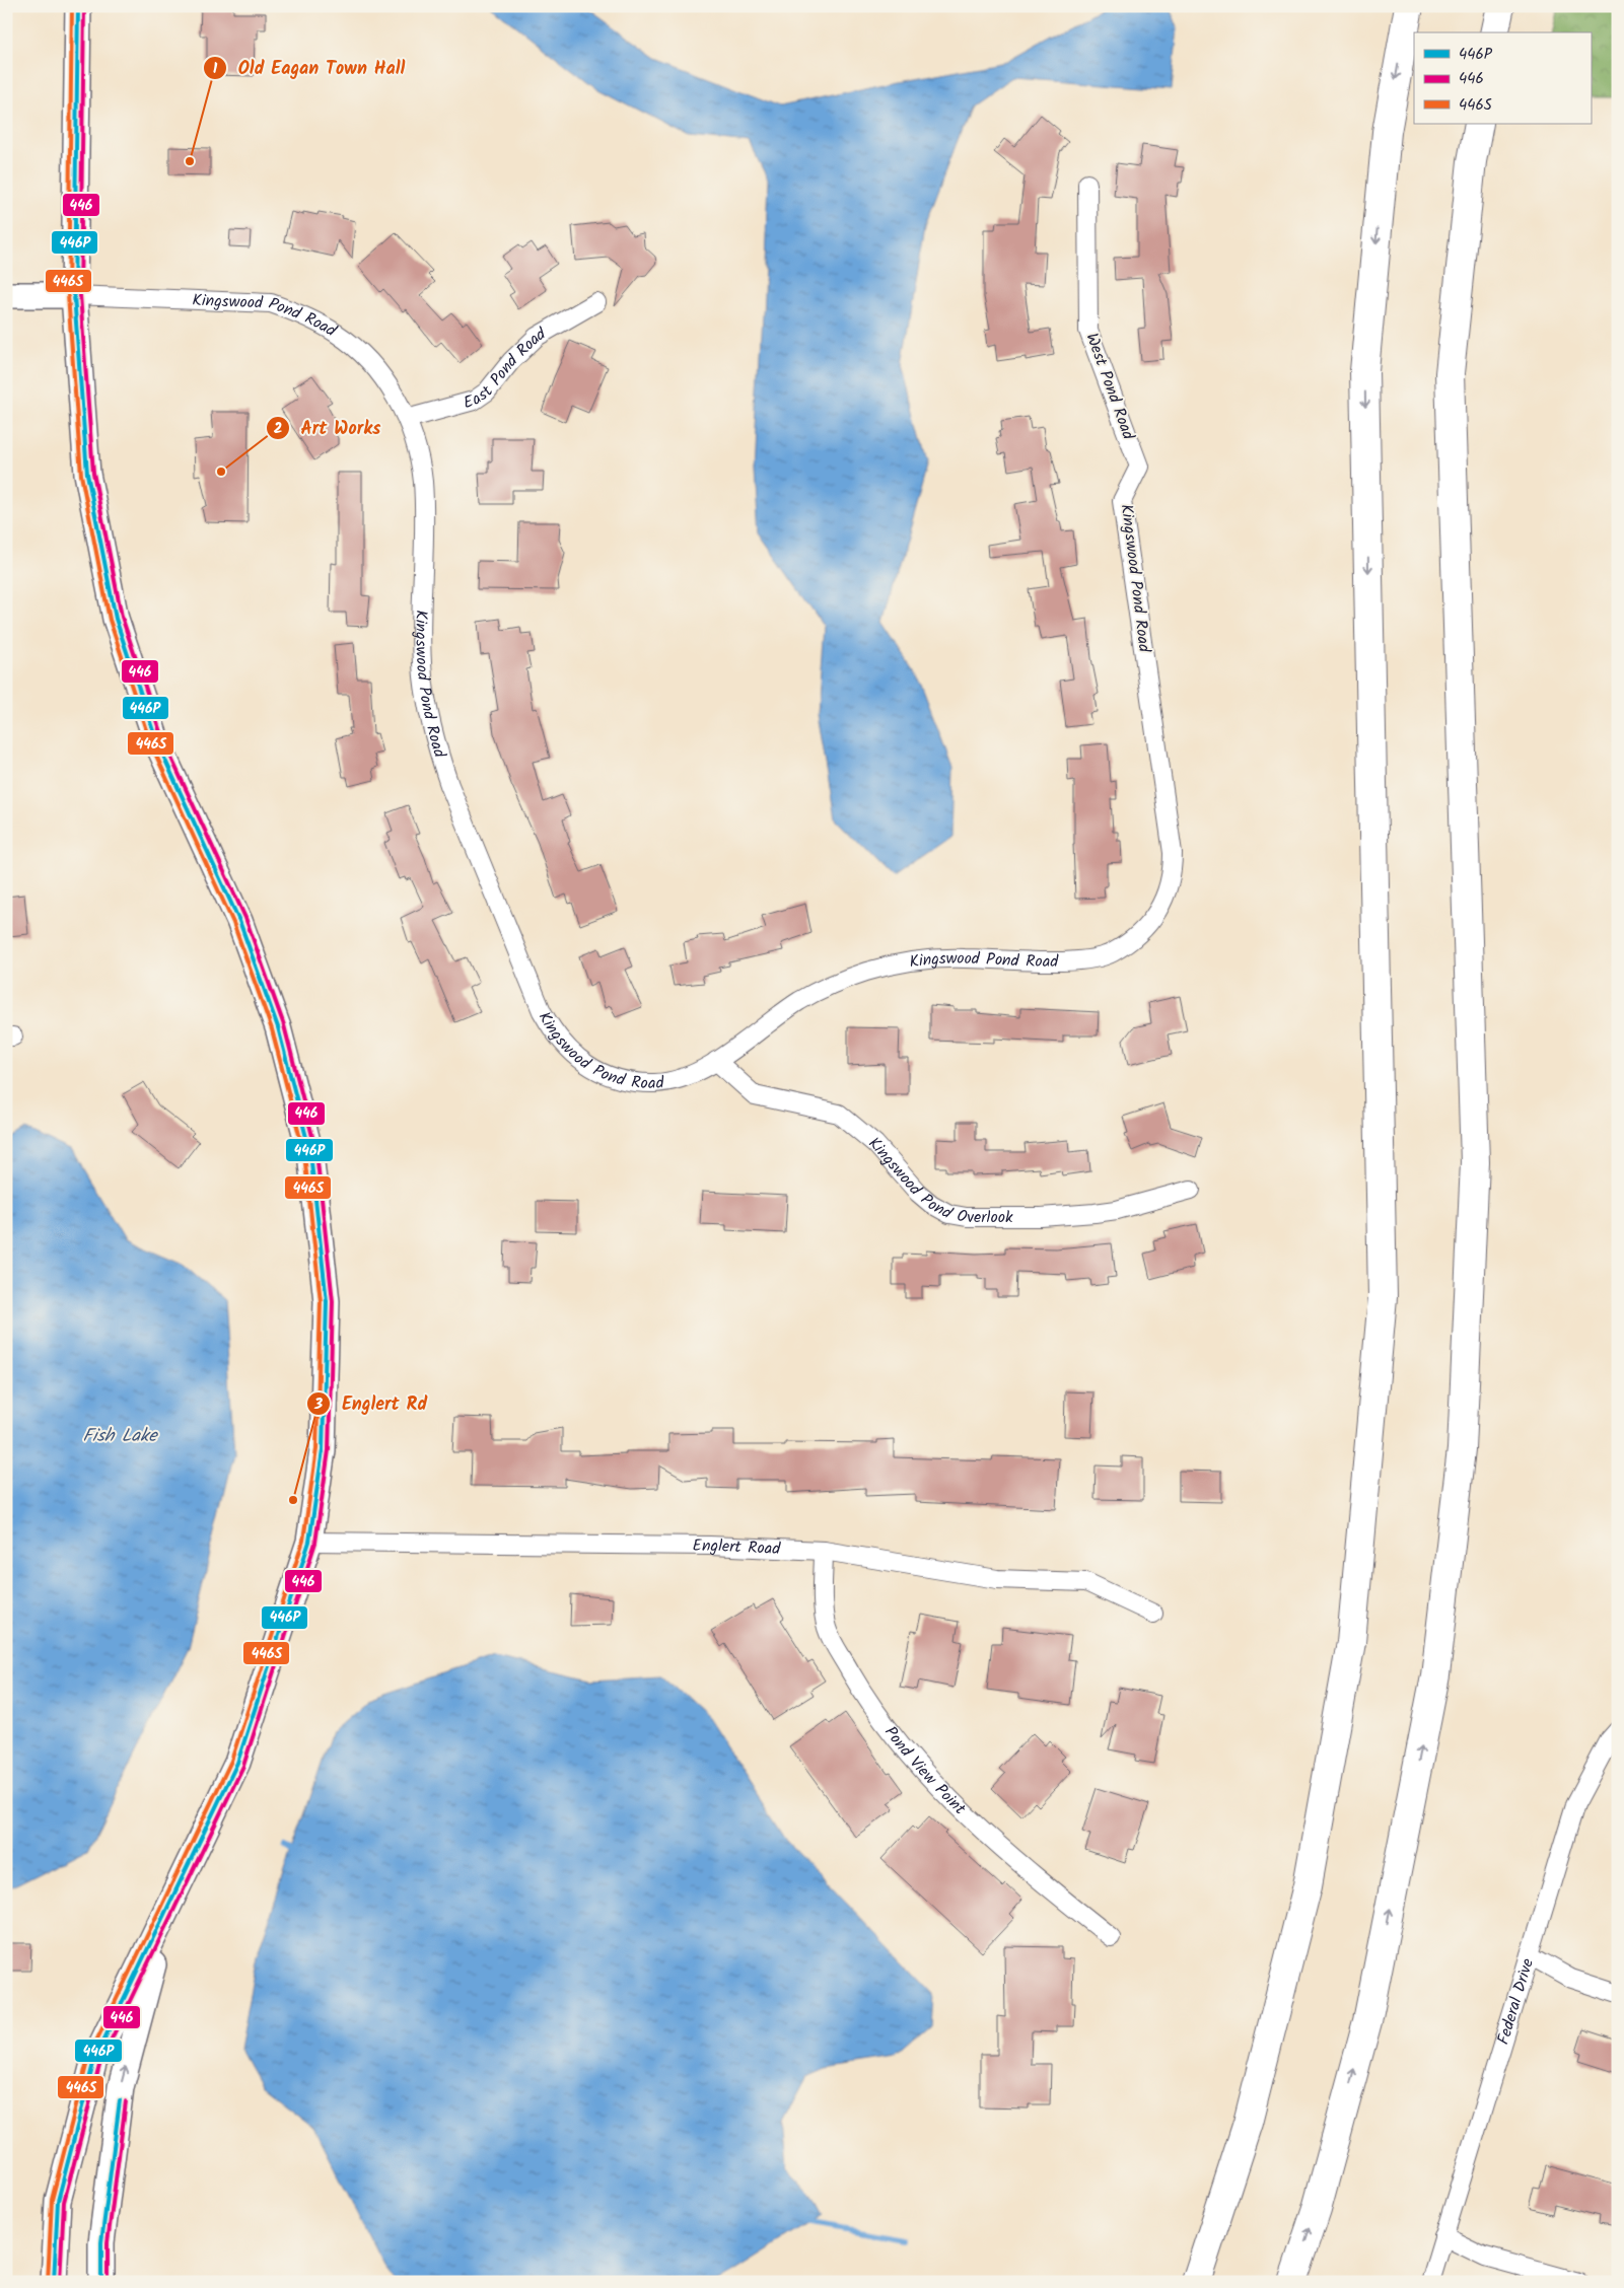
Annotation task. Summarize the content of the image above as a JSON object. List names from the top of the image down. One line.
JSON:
{"streets":{"street":["Kingswood Pond Road","East Pond Road","West Pond Road","Kingswood Pond Overlook","Englert Road","Pond View Point","Federal Drive"]},"crossings":[["Kingswood Pond Road","East Pond Road"],["Kingswood Pond Road","West Pond Road"],["Kingswood Pond Road","Kingswood Pond Overlook"],["Englert Road","Pond View Point"]],"water":["Fish Lake"],"places":["Old Eagan Town Hall","Art Works","Englert Rd"],"lines":["transit line 446P","transit line 446","transit line 446S"],"legend":["446P","446","446S"]}
